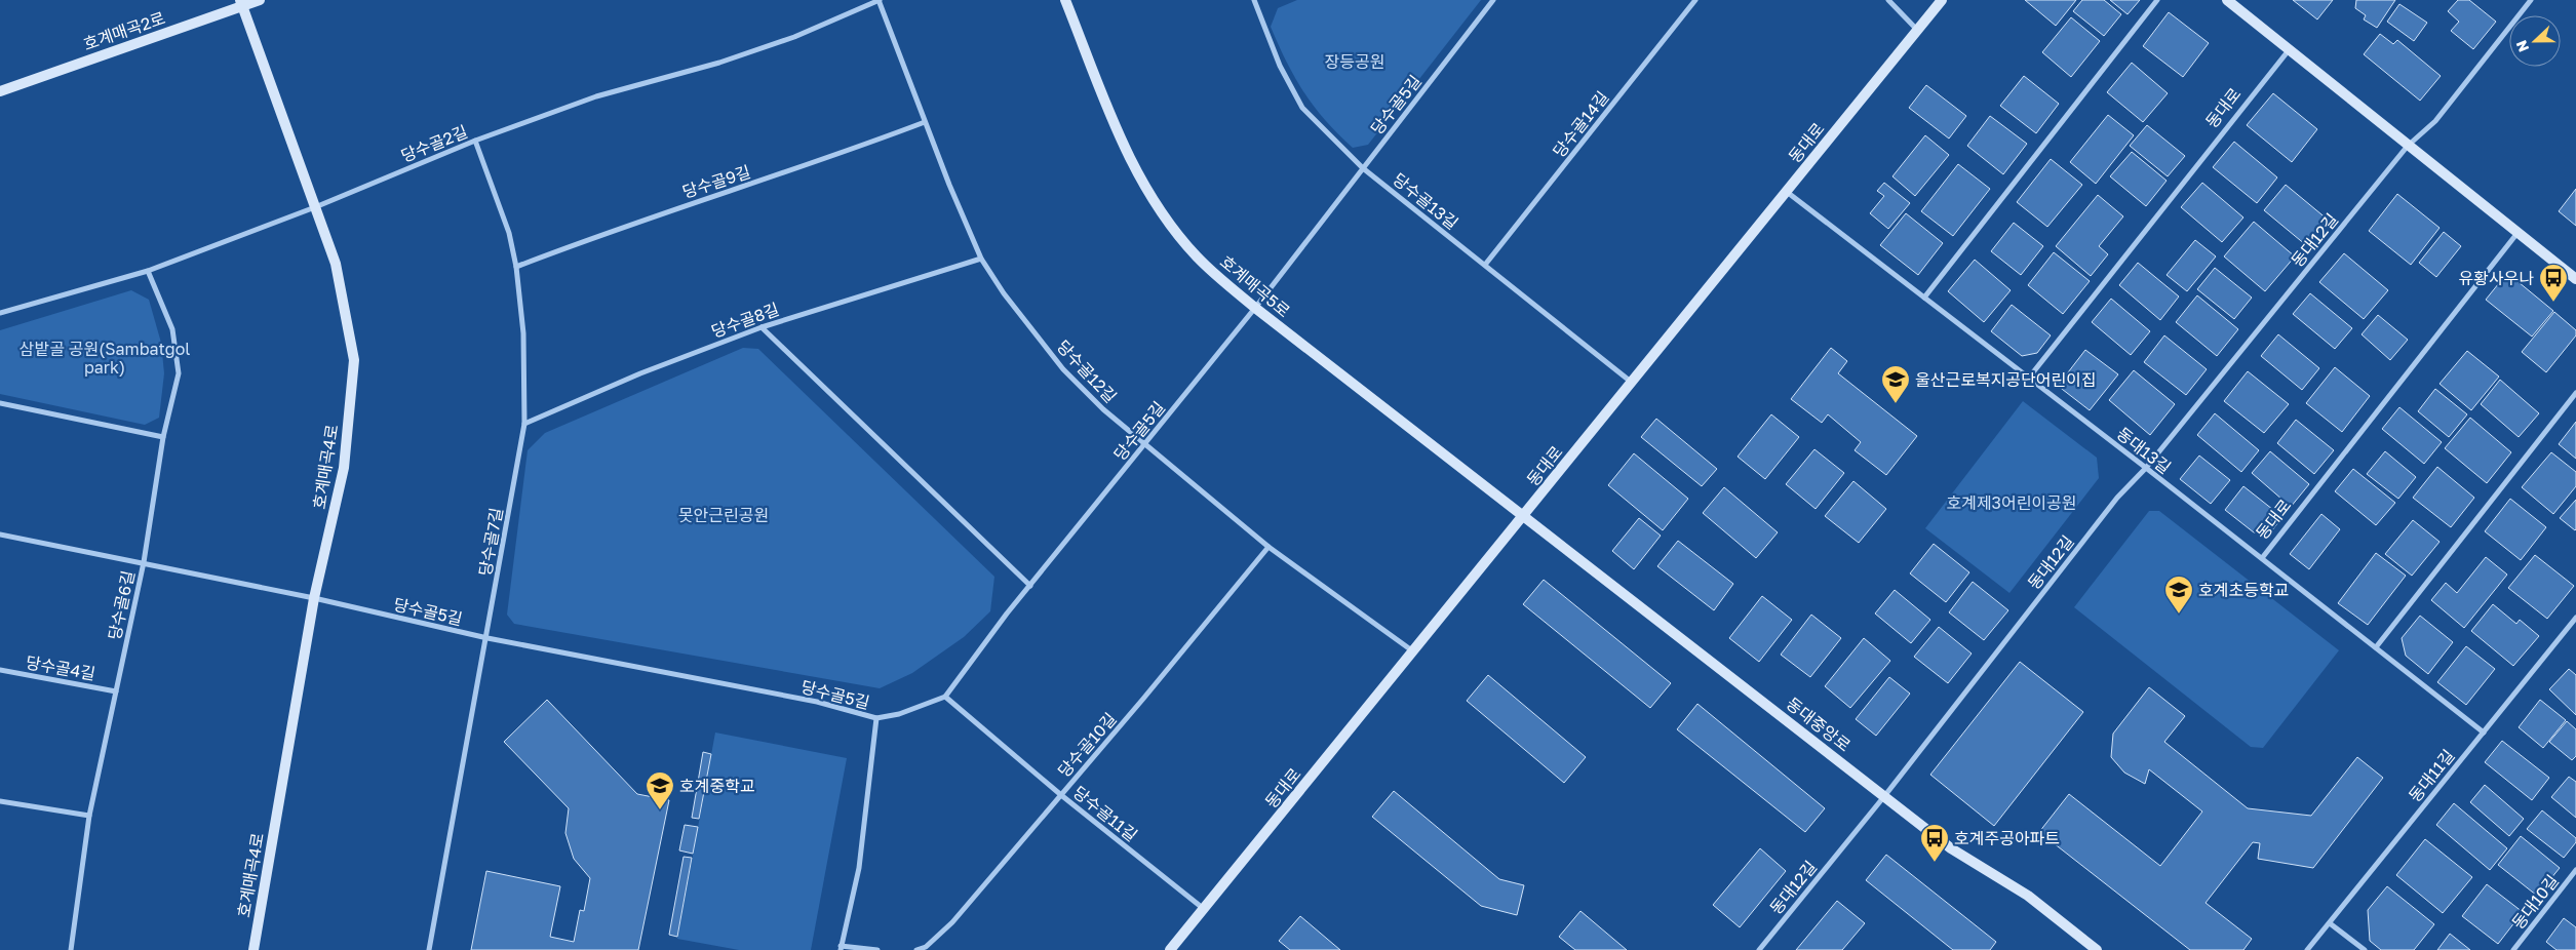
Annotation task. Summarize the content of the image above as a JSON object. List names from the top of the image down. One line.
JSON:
{"streets":{"street":["호계매곡2로","당수골5길","동대로","당수골14길","당수골2길","당수골9길","당수골13길","동대12길","호계매곡5로","당수골8길","당수골12길","동대13길","호계매곡4로","당수골7길","당수골6길","당수골4길","동대중앙로","당수골10길","동대11길","당수골11길","동대10길"]},"crossings":[["호계매곡2로","호계매곡4로"],["당수골5길","당수골13길"],["당수골5길","호계매곡5로"],["당수골5길","당수골12길"],["당수골5길","호계매곡4로"],["당수골5길","당수골7길"],["당수골5길","당수골6길"],["당수골5길","당수골11길"],["동대로","당수골13길"],["동대로","호계매곡5로"],["동대로","당수골12길"],["동대로","동대13길"],["동대로","동대중앙로"],["동대로","당수골11길"],["당수골14길","당수골13길"],["당수골2길","당수골12길"],["당수골2길","호계매곡4로"],["당수골2길","당수골7길"],["당수골2길","당수골6길"],["당수골9길","당수골12길"],["당수골9길","당수골7길"],["동대12길","동대13길"],["동대12길","동대중앙로"],["호계매곡5로","동대중앙로"],["당수골8길","당수골12길"],["당수골8길","당수골7길"],["당수골12길","당수골10길"],["동대13길","동대11길"],["당수골6길","당수골4길"],["당수골10길","당수골11길"]],"parks":["장등공원","삼밭골 공원(Sambatgol park)","호계제3어린이공원","못안근린공원"],"places":{"bus stop":["유황사우나","호계주공아파트"],"school or university":["울산근로복지공단어린이집","호계초등학교","호계중학교"]},"north":"left"}
